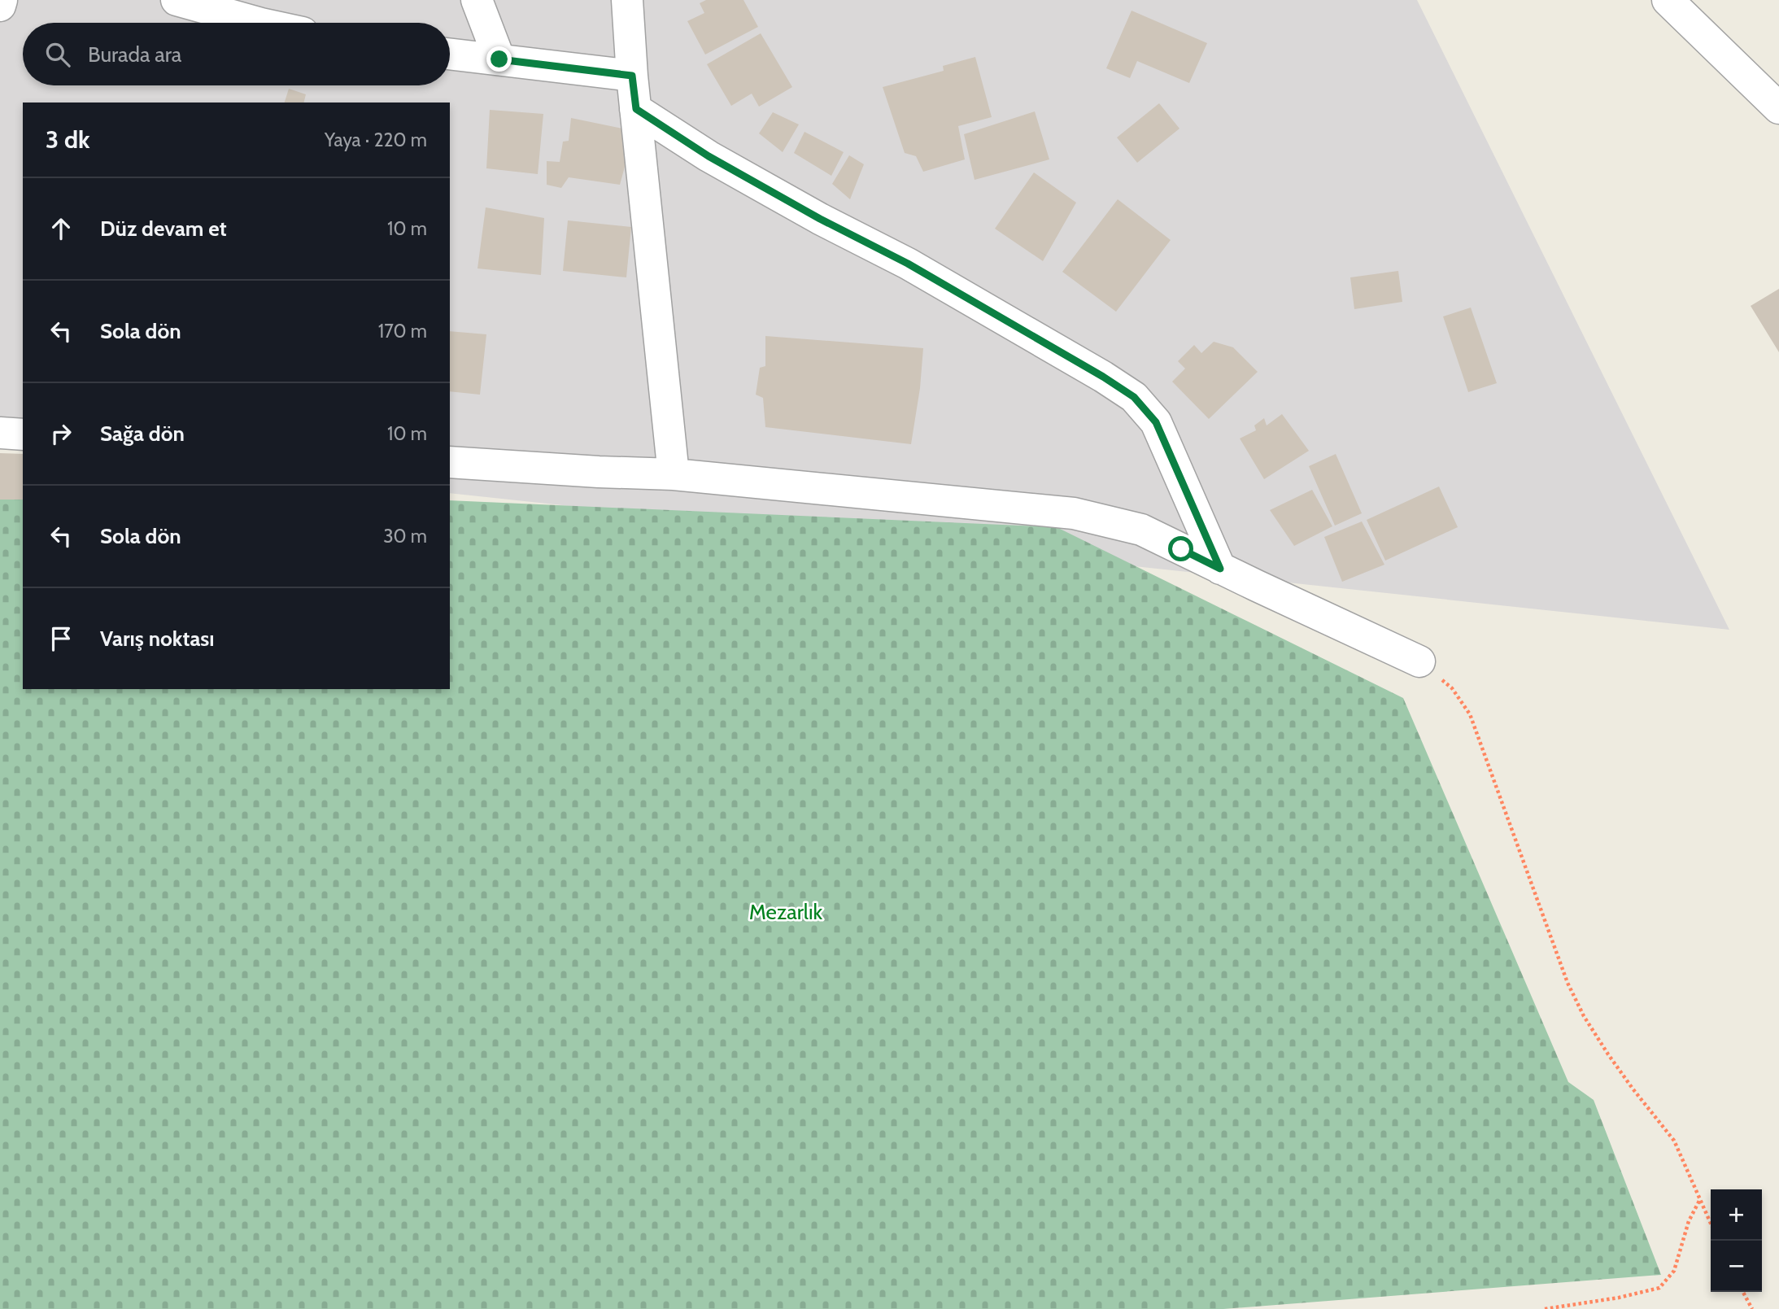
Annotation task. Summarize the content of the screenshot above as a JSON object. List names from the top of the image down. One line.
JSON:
{"parks":["Mezarlık"],"page":{"search":"Burada ara","heading":["3 dk","Yaya · 220 m"],"list":[["Düz devam et","10 m"],["Sola dön","170 m"],["Sağa dön","10 m"],["Sola dön","30 m"],"Varış noktası"],"map_buttons":["+","−"]}}
